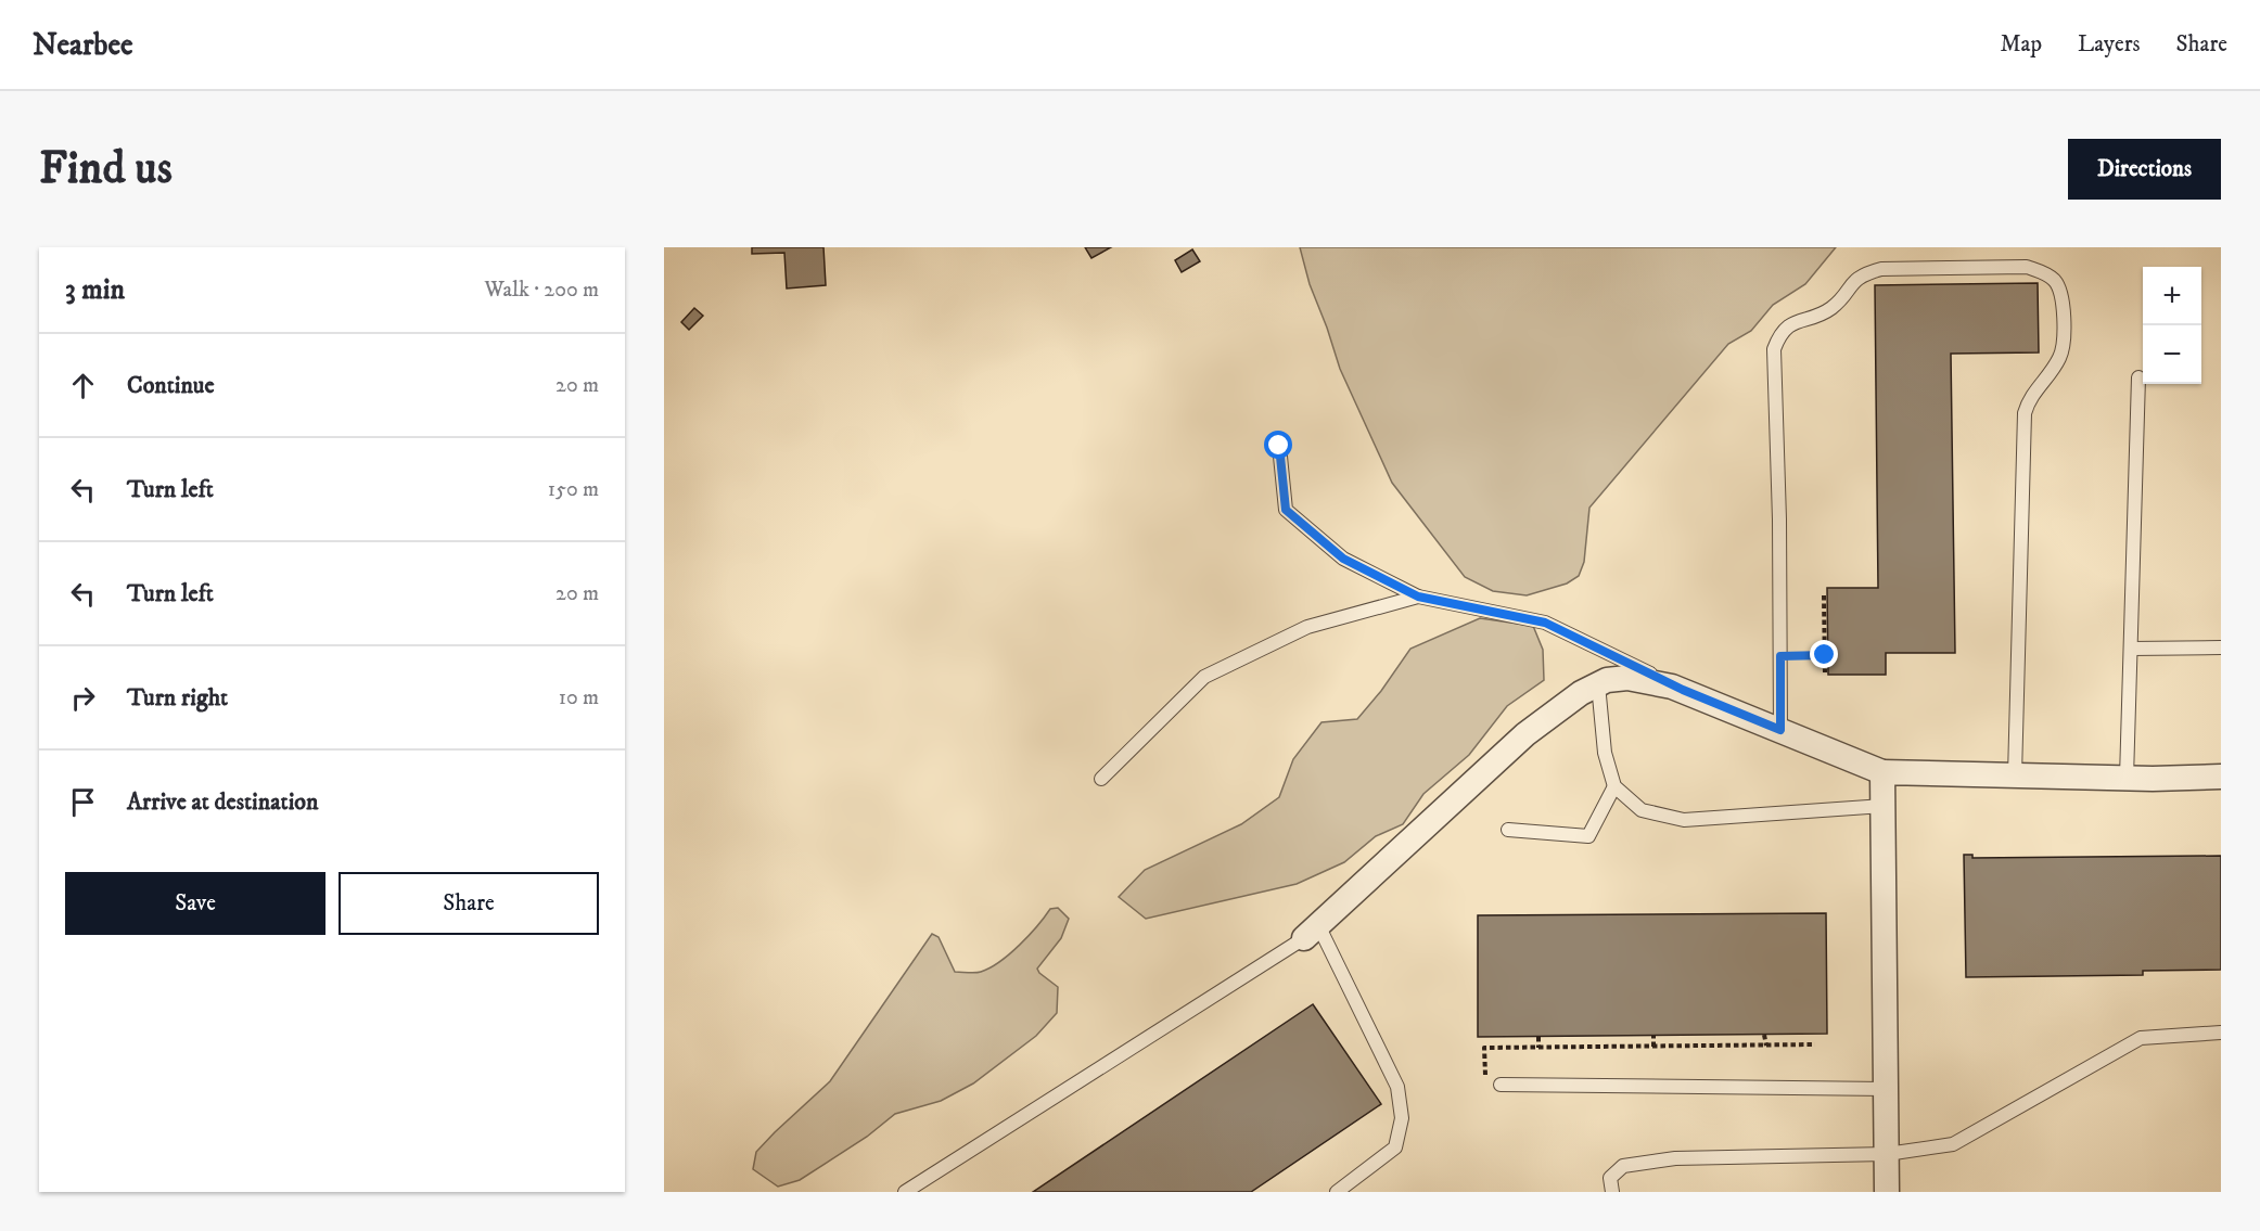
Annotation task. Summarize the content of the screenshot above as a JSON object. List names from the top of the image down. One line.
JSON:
{"page":{"header":"Nearbee","nav":["Map","Layers","Share"],"buttons":["Directions",["Save","Share"]],"title":"Find us","heading":["3 min","Walk · 200 m"],"map_buttons":["+","−"],"list":[["Continue","20 m"],["Turn left","150 m"],["Turn left","20 m"],["Turn right","10 m"],"Arrive at destination"]}}
